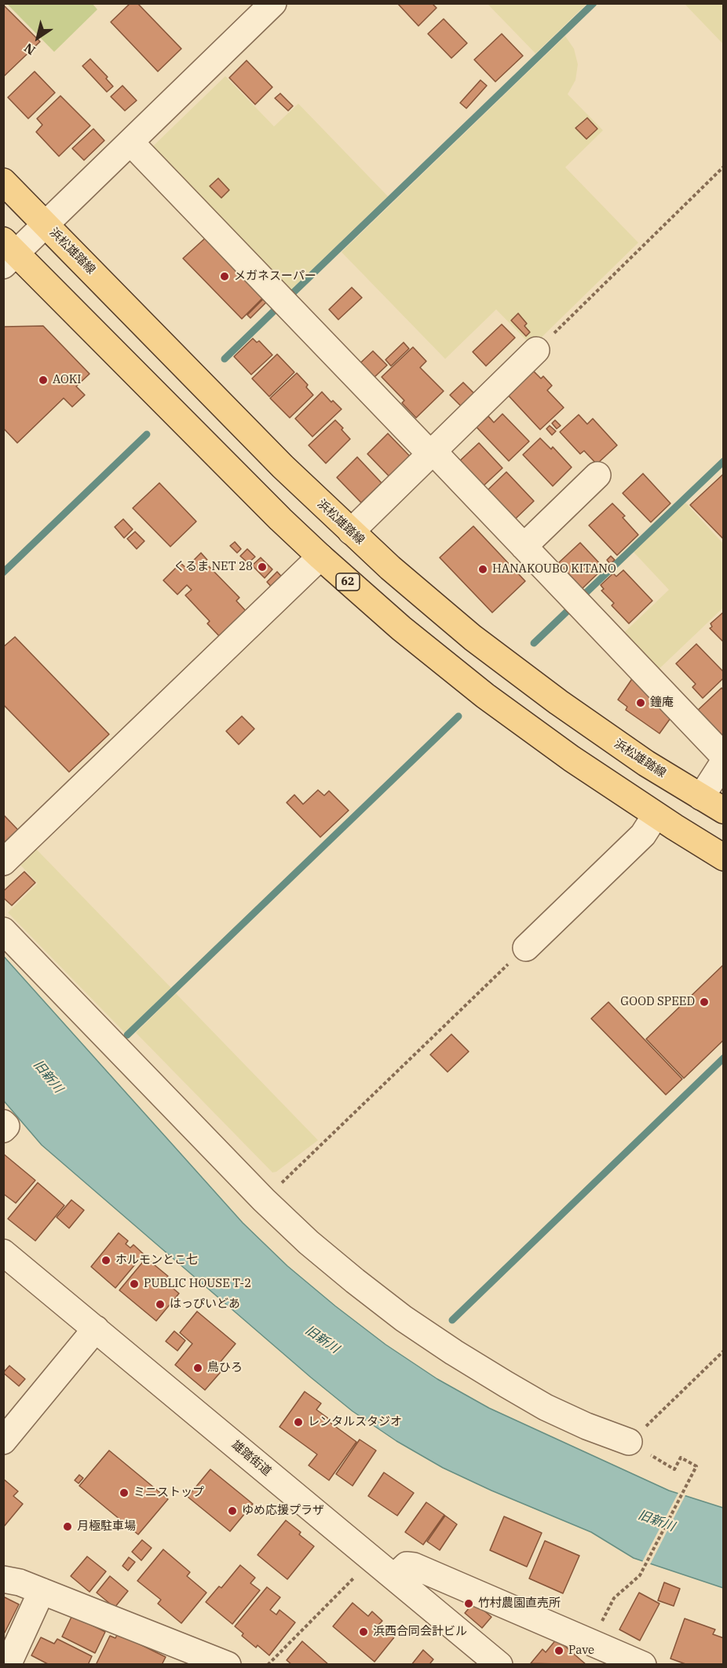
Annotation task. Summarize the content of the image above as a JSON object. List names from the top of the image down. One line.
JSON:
{"streets":{"main road":["浜松雄踏線","62"],"street":["雄踏街道"]},"water":["旧新川"],"places":["メガネスーパー","AOKI","くるま NET 28","HANAKOUBO KITANO","鐘庵","GOOD SPEED","ホルモンとこ七","PUBLIC HOUSE T-2","はっぴいどあ","鳥ひろ","レンタルスタジオ","ミニストップ","ゆめ応援プラザ","月極駐車場","竹村農園直売所","浜西合同会計ビル","Pave"],"north":"bottom left"}
